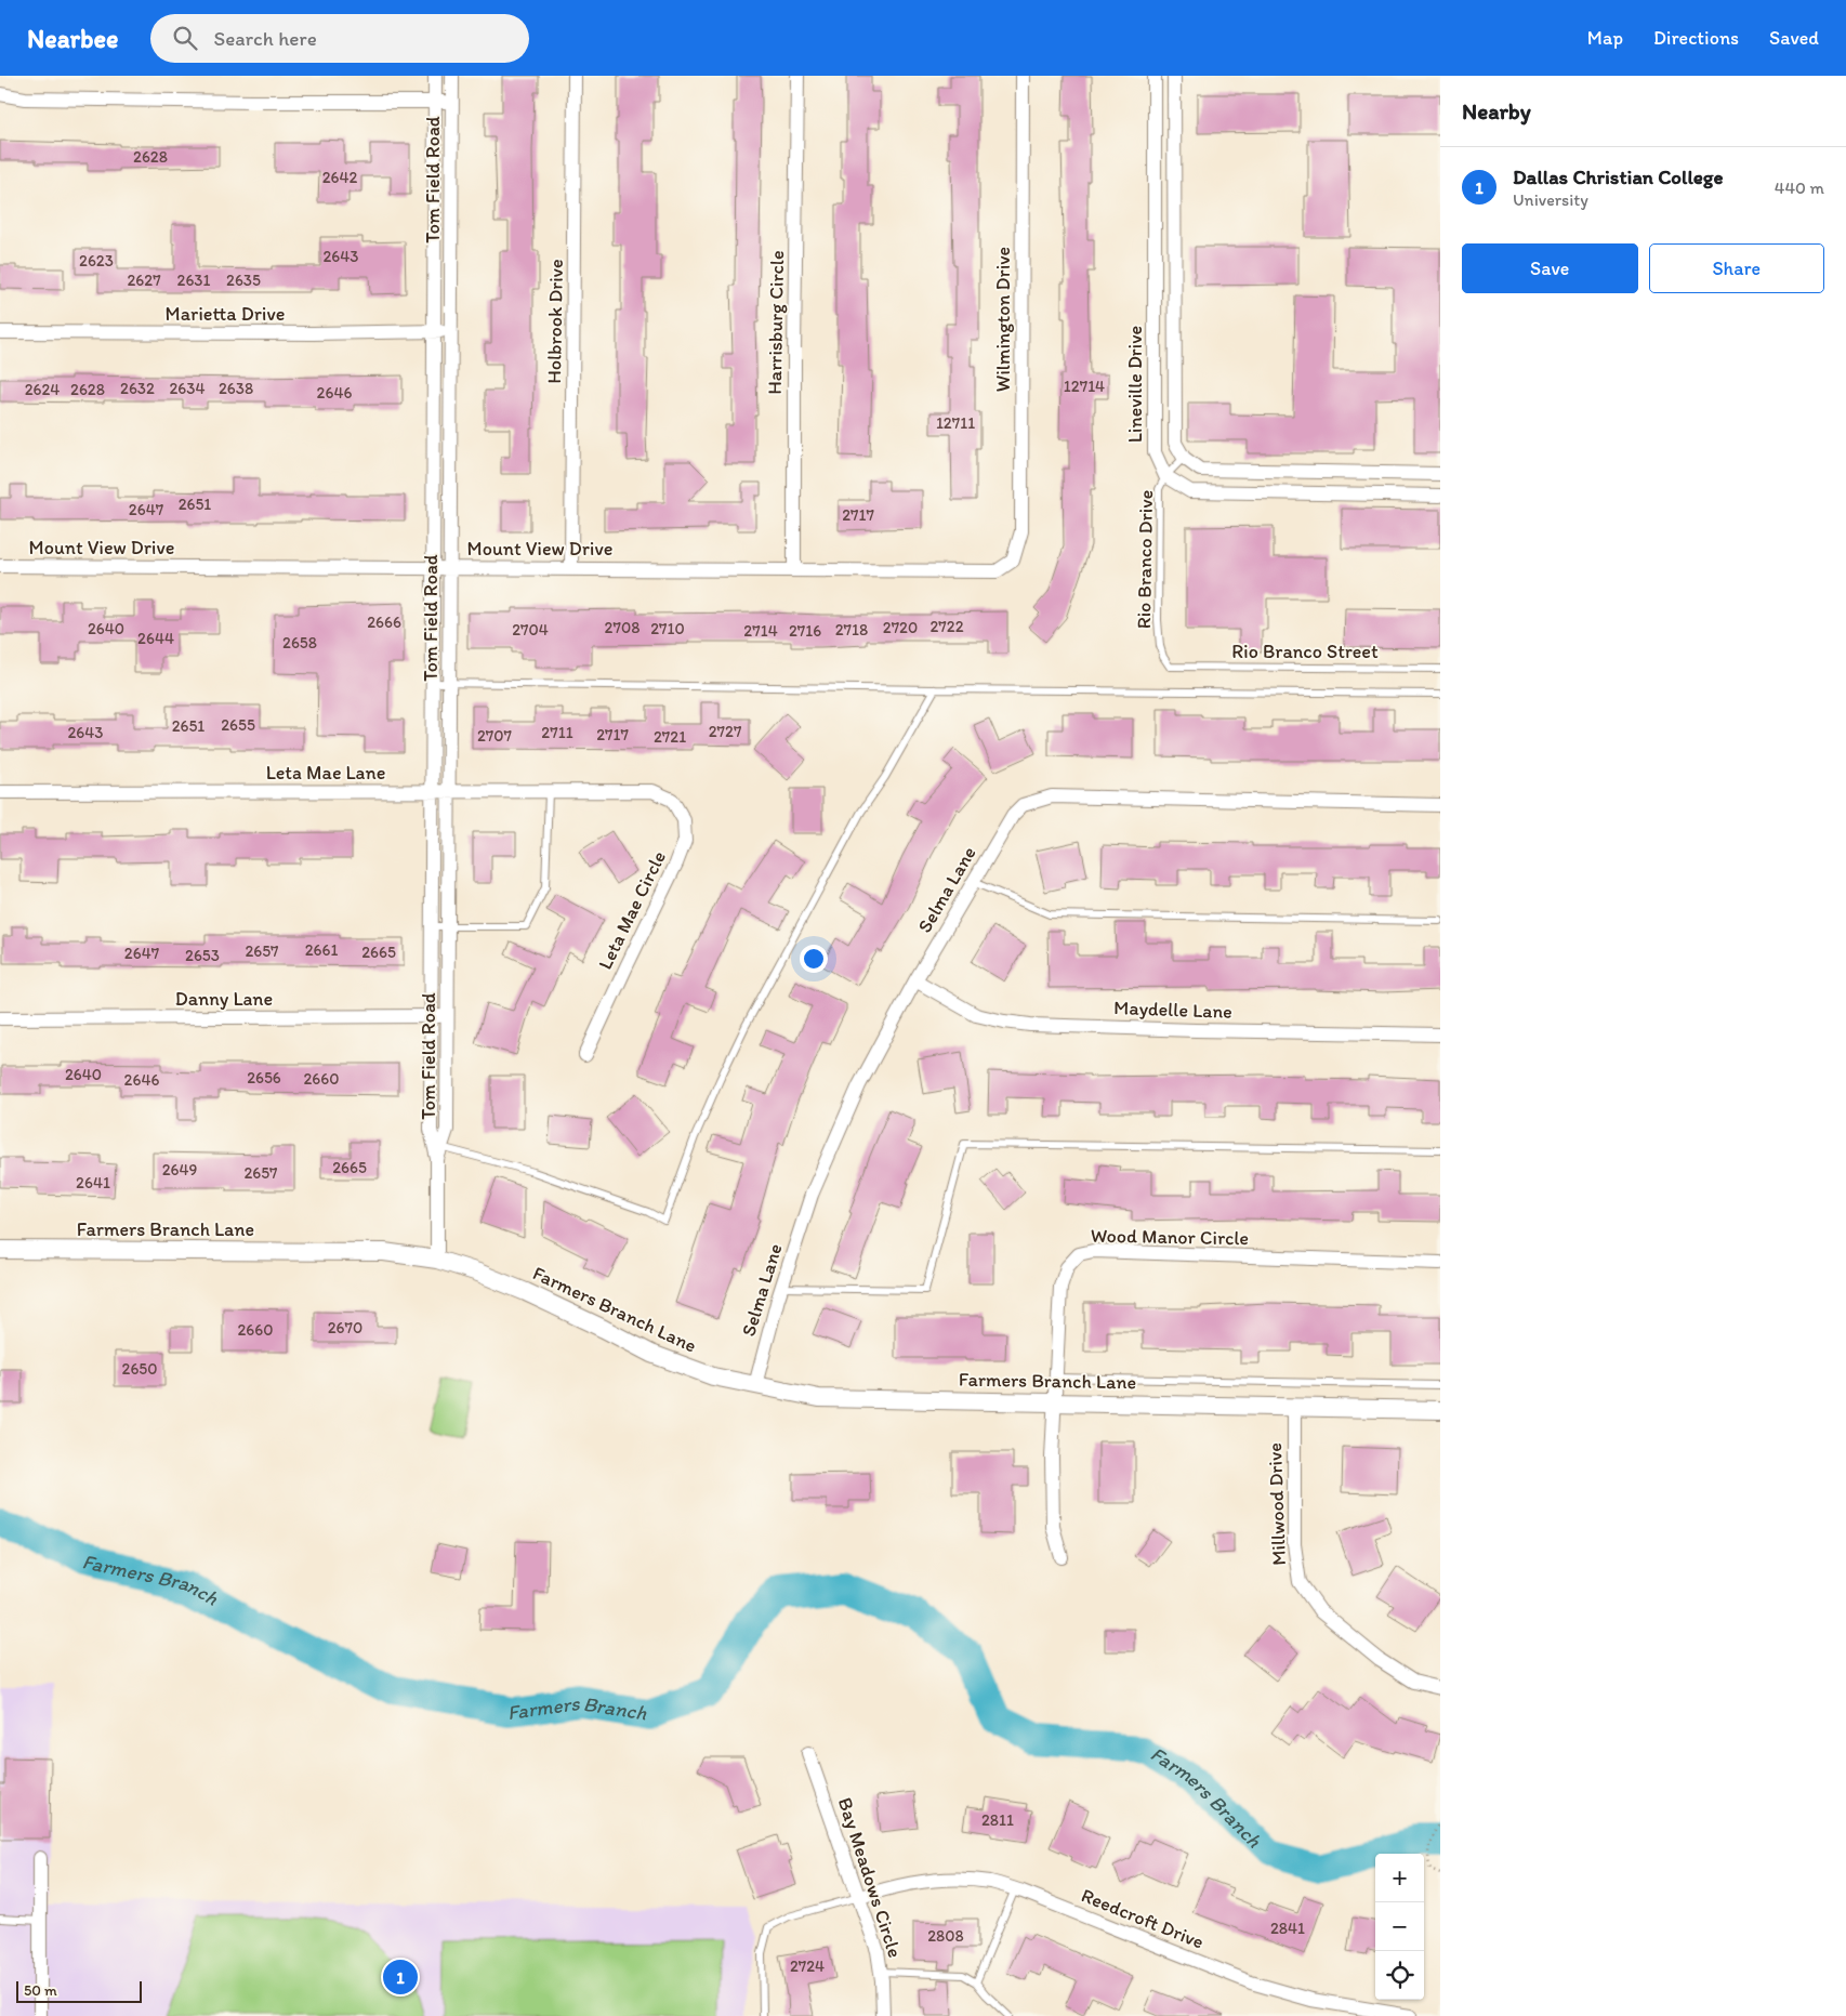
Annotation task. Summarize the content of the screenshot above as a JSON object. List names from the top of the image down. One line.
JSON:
{"streets":{"street":["Tom Field Road","Marietta Drive","Wilmington Drive","Holbrook Drive","Harrisburg Circle","Lineville Drive","Mount View Drive","Leta Mae Lane","Selma Lane","Leta Mae Circle","Danny Lane","Maydelle Lane","Farmers Branch Lane","Wood Manor Circle","Millwood Drive","Bay Meadows Circle","Reedcroft Drive"],"lane":["Rio Branco Drive","Rio Branco Street"]},"crossings":[["Tom Field Road","Marietta Drive"],["Tom Field Road","Mount View Drive"],["Tom Field Road","Leta Mae Lane"],["Tom Field Road","Danny Lane"],["Tom Field Road","Farmers Branch Lane"],["Wilmington Drive","Mount View Drive"],["Holbrook Drive","Mount View Drive"],["Harrisburg Circle","Mount View Drive"],["Lineville Drive","Rio Branco Drive"],["Rio Branco Drive","Rio Branco Street"],["Leta Mae Lane","Leta Mae Circle"],["Selma Lane","Maydelle Lane"],["Selma Lane","Farmers Branch Lane"],["Farmers Branch Lane","Wood Manor Circle"],["Farmers Branch Lane","Millwood Drive"],["Bay Meadows Circle","Reedcroft Drive"]],"water":["Farmers Branch"],"house_numbers":["2628","2642","2643","2623","2627","2631","2635","12714","2632","2634","2638","2624","2628","2646","12711","2651","2647","2717","2666","2722","2708","2720","2640","2710","2704","2718","2714","2716","2644","2658","2655","2651","2727","2643","2711","2717","2707","2721","2661","2657","2665","2647","2653","2640","2656","2660","2646","2665","2649","2657","2641","2670","2660","2650","2811","2841","2808","2724"],"scale_bar":"50 m","page":{"header":"Nearbee","search":"Search here","nav":["Map","Directions","Saved"],"heading":"Nearby","list":[{"mark":"1","name":"Dallas Christian College","note":"University","value":"440 m"}],"buttons":["Save","Share"],"map_buttons":["+","−"],"pins":"1","scale":"50 m"}}
